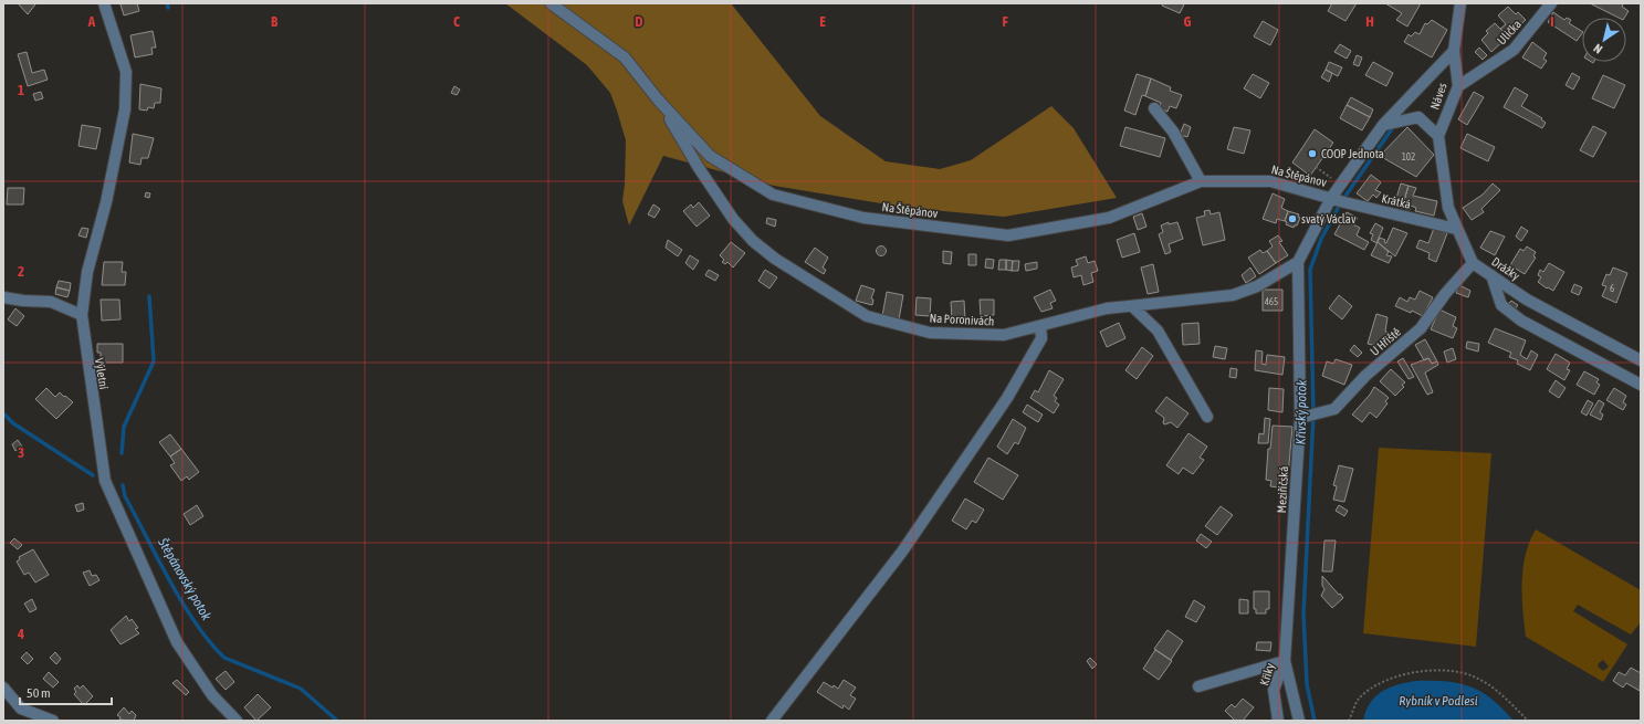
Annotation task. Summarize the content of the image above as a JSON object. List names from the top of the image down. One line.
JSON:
{"streets":{"street":["Ulička","Náves","Na Štěpánov","Krátká","Drážky","Na Poronivách","U Hřiště","Výletní","Meziříčská","Křiky"]},"crossings":[["Ulička","Náves"],["Náves","Drážky"],["Náves","Meziříčská"],["Na Štěpánov","Krátká"],["Na Štěpánov","Na Poronivách"],["Na Štěpánov","Meziříčská"],["Krátká","Drážky"],["Krátká","Meziříčská"],["Drážky","U Hřiště"],["Na Poronivách","Meziříčská"],["U Hřiště","Meziříčská"],["Meziříčská","Křiky"]],"water":["Křivský potok","Štěpánovský potok","Rybník v Podlesí"],"places":["COOP Jednota","svatý Václav"],"house_numbers":["102","6","465"],"scale_bar":"50 m","north":"bottom left","grid":{"columns":["A","B","C","D","E","F","G","H","I"],"rows":["1","2","3","4"]}}
